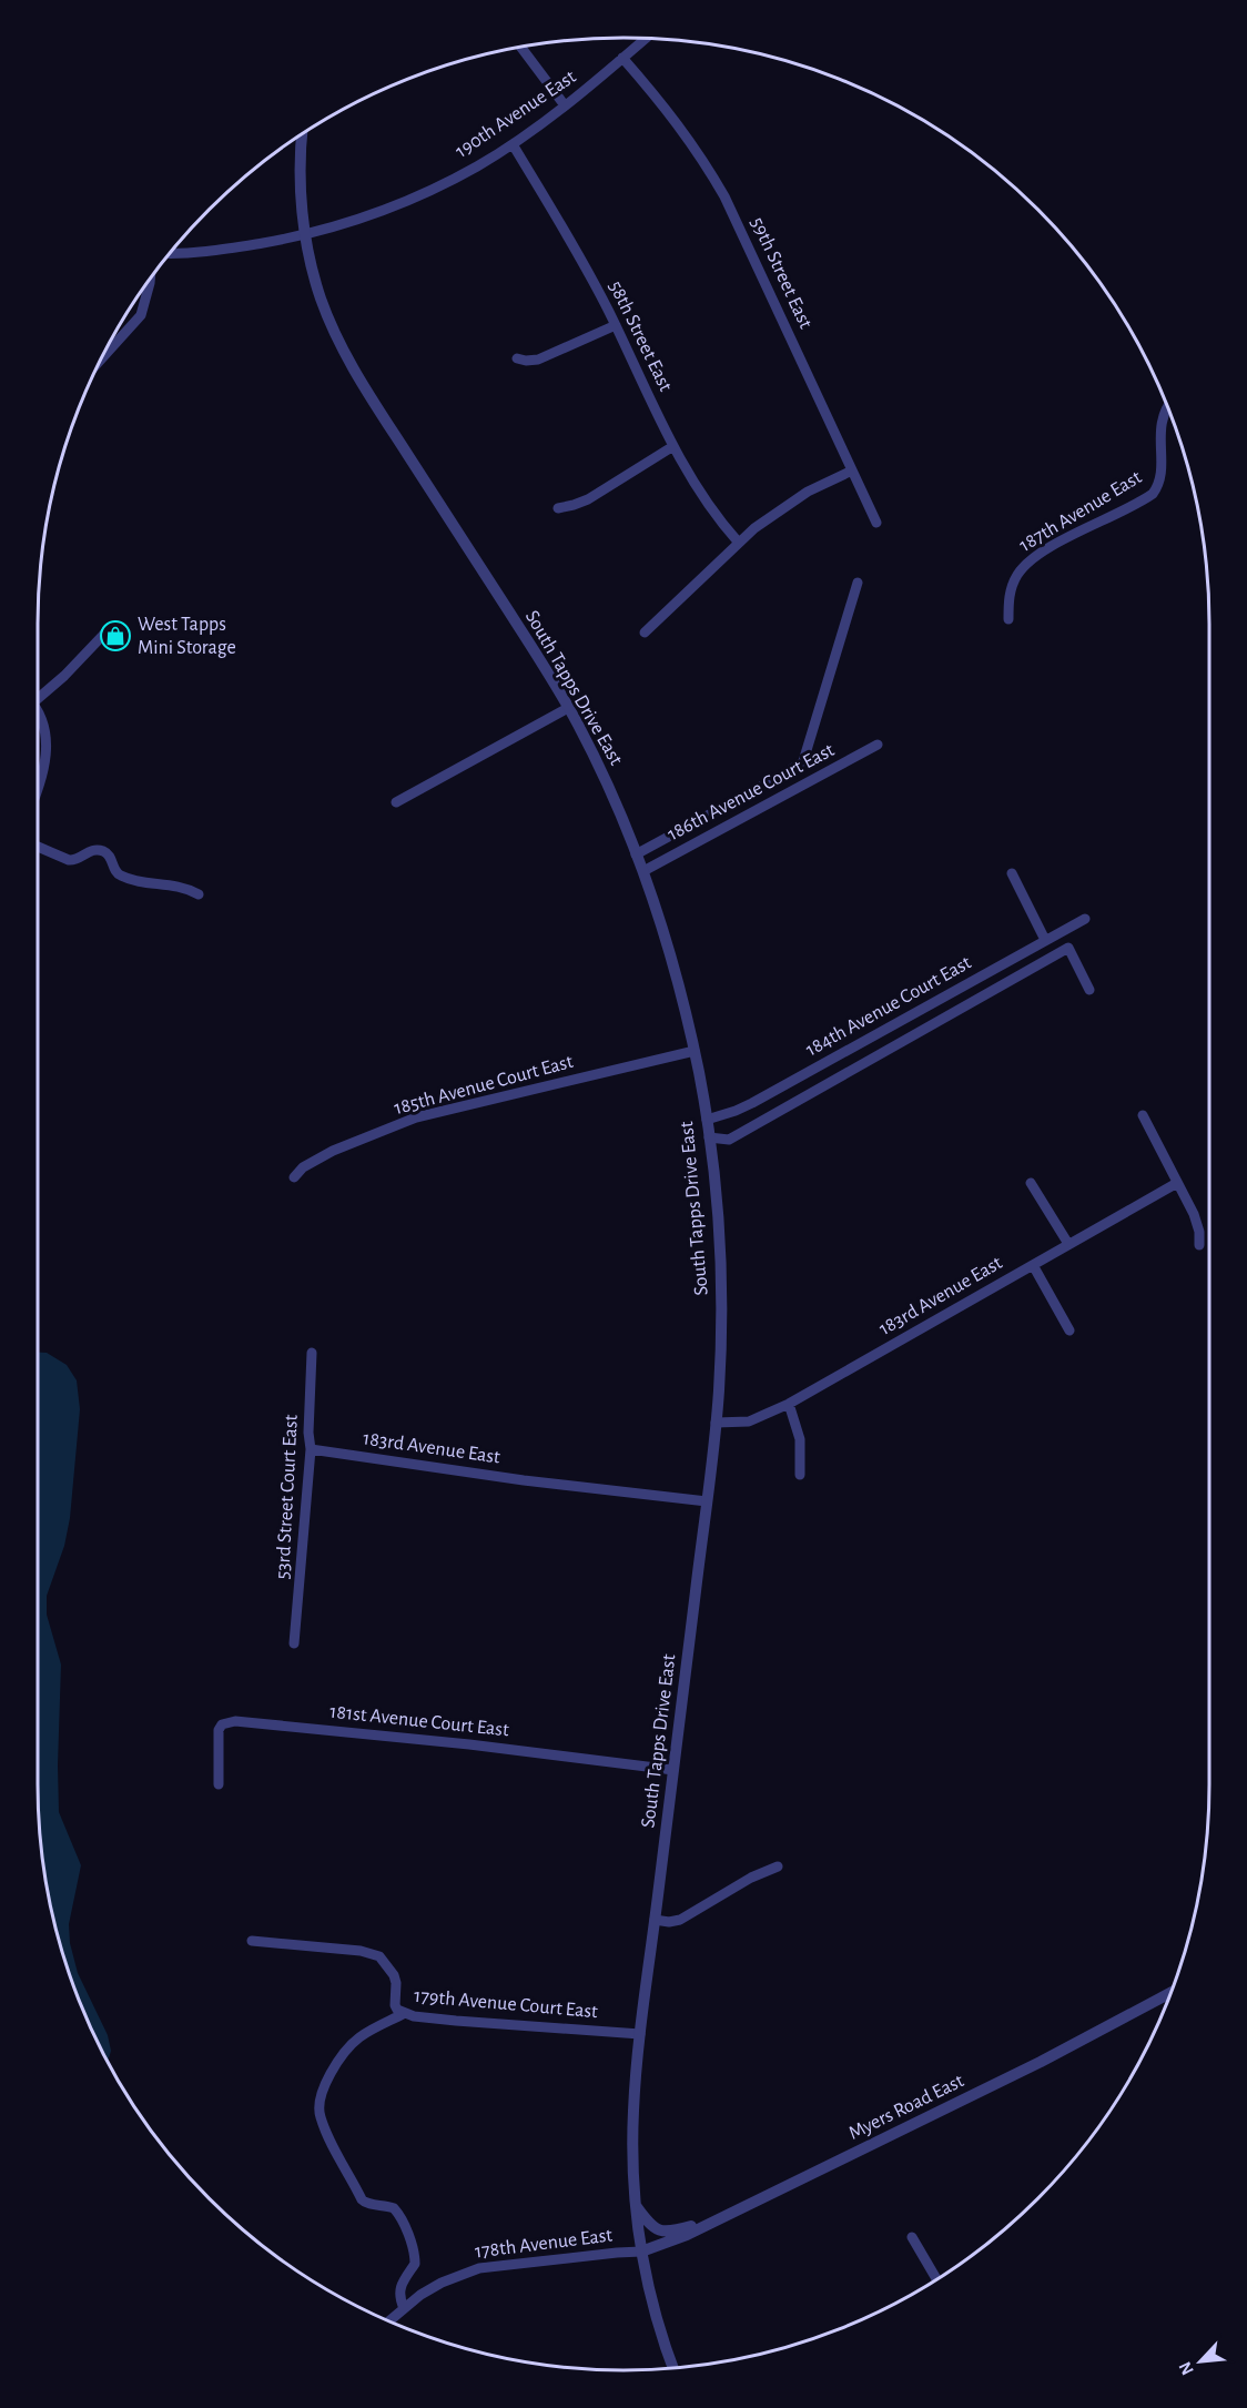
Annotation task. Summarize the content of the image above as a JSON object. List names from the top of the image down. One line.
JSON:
{"streets":{"street":["190th Avenue East","59th Street East","58th Street East","187th Avenue East","South Tapps Drive East","186th Avenue Court East","184th Avenue Court East","185th Avenue Court East","183rd Avenue East","53rd Street Court East","181st Avenue Court East","179th Avenue Court East","Myers Road East","178th Avenue East"]},"crossings":[["190th Avenue East","59th Street East"],["190th Avenue East","58th Street East"],["190th Avenue East","South Tapps Drive East"],["South Tapps Drive East","186th Avenue Court East"],["South Tapps Drive East","184th Avenue Court East"],["South Tapps Drive East","185th Avenue Court East"],["South Tapps Drive East","183rd Avenue East"],["South Tapps Drive East","181st Avenue Court East"],["South Tapps Drive East","179th Avenue Court East"],["South Tapps Drive East","Myers Road East"],["South Tapps Drive East","178th Avenue East"],["183rd Avenue East","53rd Street Court East"],["Myers Road East","178th Avenue East"]],"places":{"shop":["West Tapps Mini Storage"]},"north":"bottom left"}
